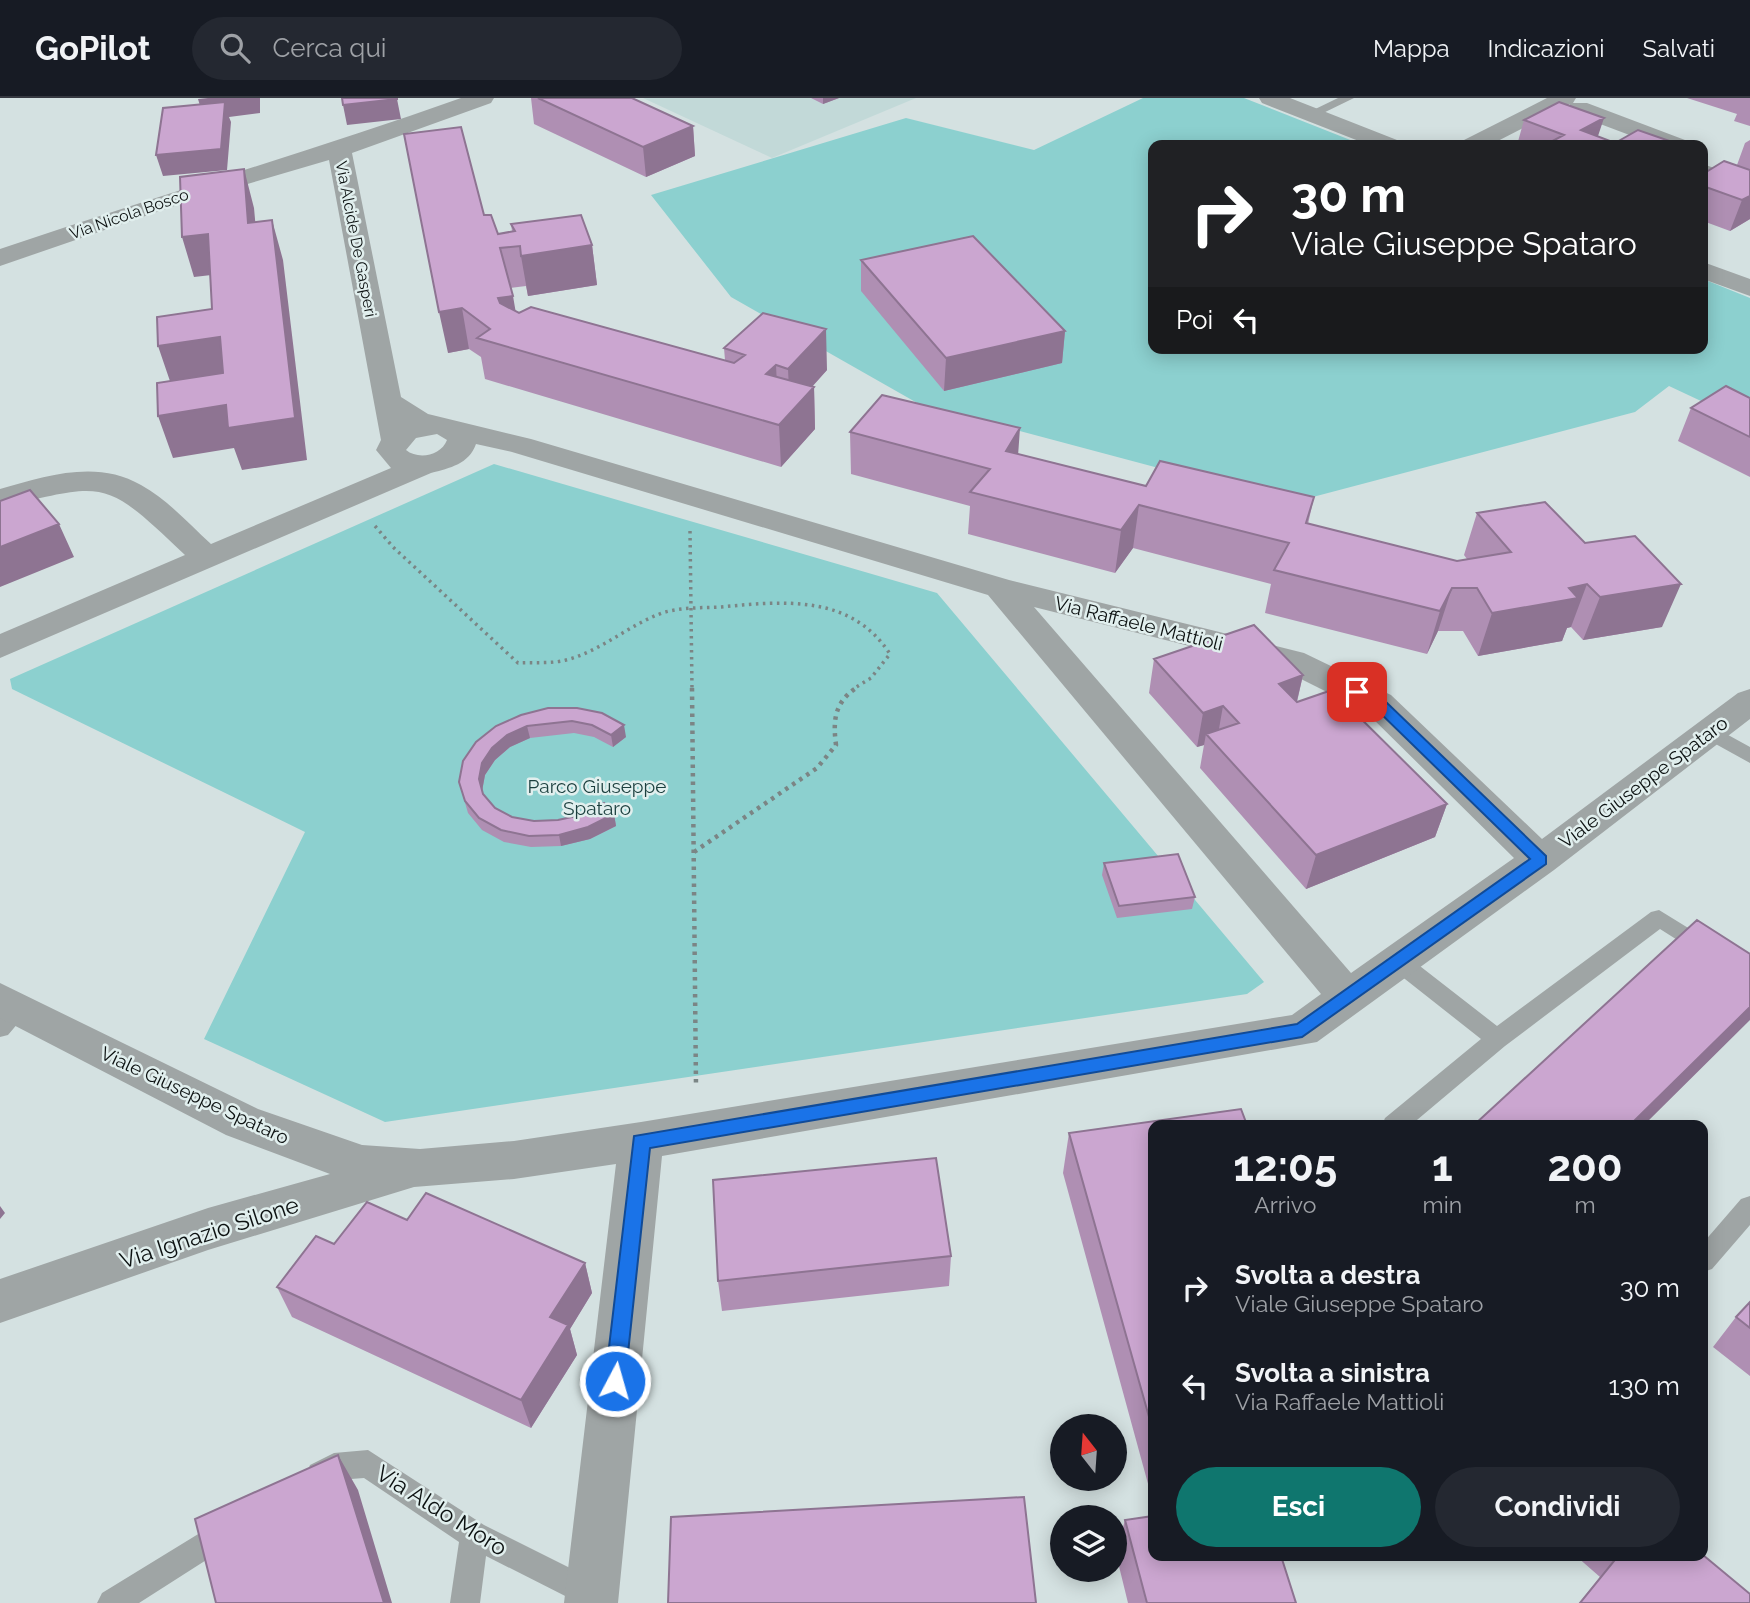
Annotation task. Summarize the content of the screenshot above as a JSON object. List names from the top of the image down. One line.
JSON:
{"streets":{"street":["Via Nicola Bosco","Via Alcide De Gasperi","Via Raffaele Mattioli","Viale Giuseppe Spataro","Via Ignazio Silone"],"lane":["Via Aldo Moro"]},"crossings":[["Via Nicola Bosco","Via Alcide De Gasperi"],["Via Raffaele Mattioli","Viale Giuseppe Spataro"],["Viale Giuseppe Spataro","Via Ignazio Silone"]],"parks":["Parco Giuseppe Spataro"],"north":"top","page":{"header":"GoPilot","search":"Cerca qui","nav":["Mappa","Indicazioni","Salvati"],"turn":["30 m","Viale Giuseppe Spataro"],"then":"Poi","eta":["12:05","Arrivo","1","min","200","m"],"list":[{"name":"Svolta a destra","note":"Viale Giuseppe Spataro","value":"30 m"},{"name":"Svolta a sinistra","note":"Via Raffaele Mattioli","value":"130 m"}],"buttons":["Esci","Condividi"]}}
